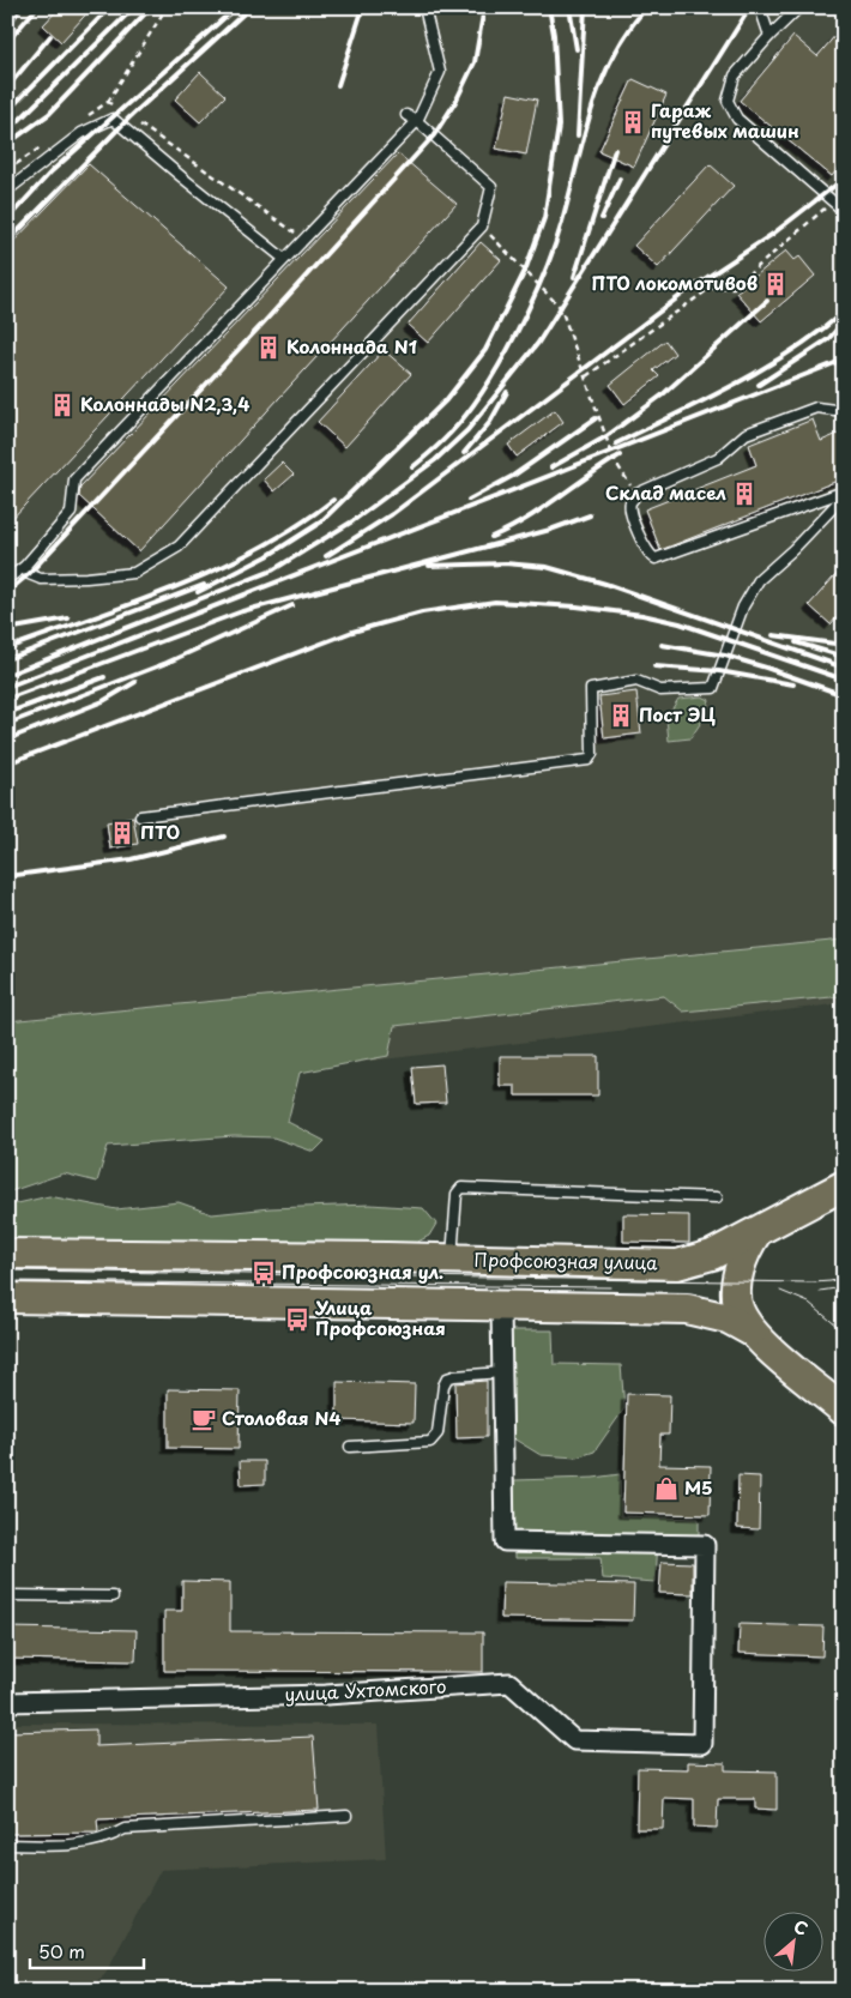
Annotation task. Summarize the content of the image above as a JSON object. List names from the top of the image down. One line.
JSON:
{"streets":{"main road":["Профсоюзная улица"],"street":["улица Ухтомского"]},"places":{"building":["Гараж путевых машин","ПТО локомотивов","Колоннада N1","Колоннады N2,3,4","Склад масел","Пост ЭЦ","ПТО"],"bus stop":["Профсоюзная ул.","Улица Профсоюзная"],"cafe":["Столовая N4"],"shop":["М5"]},"scale_bar":"50 m","north":"top right"}
